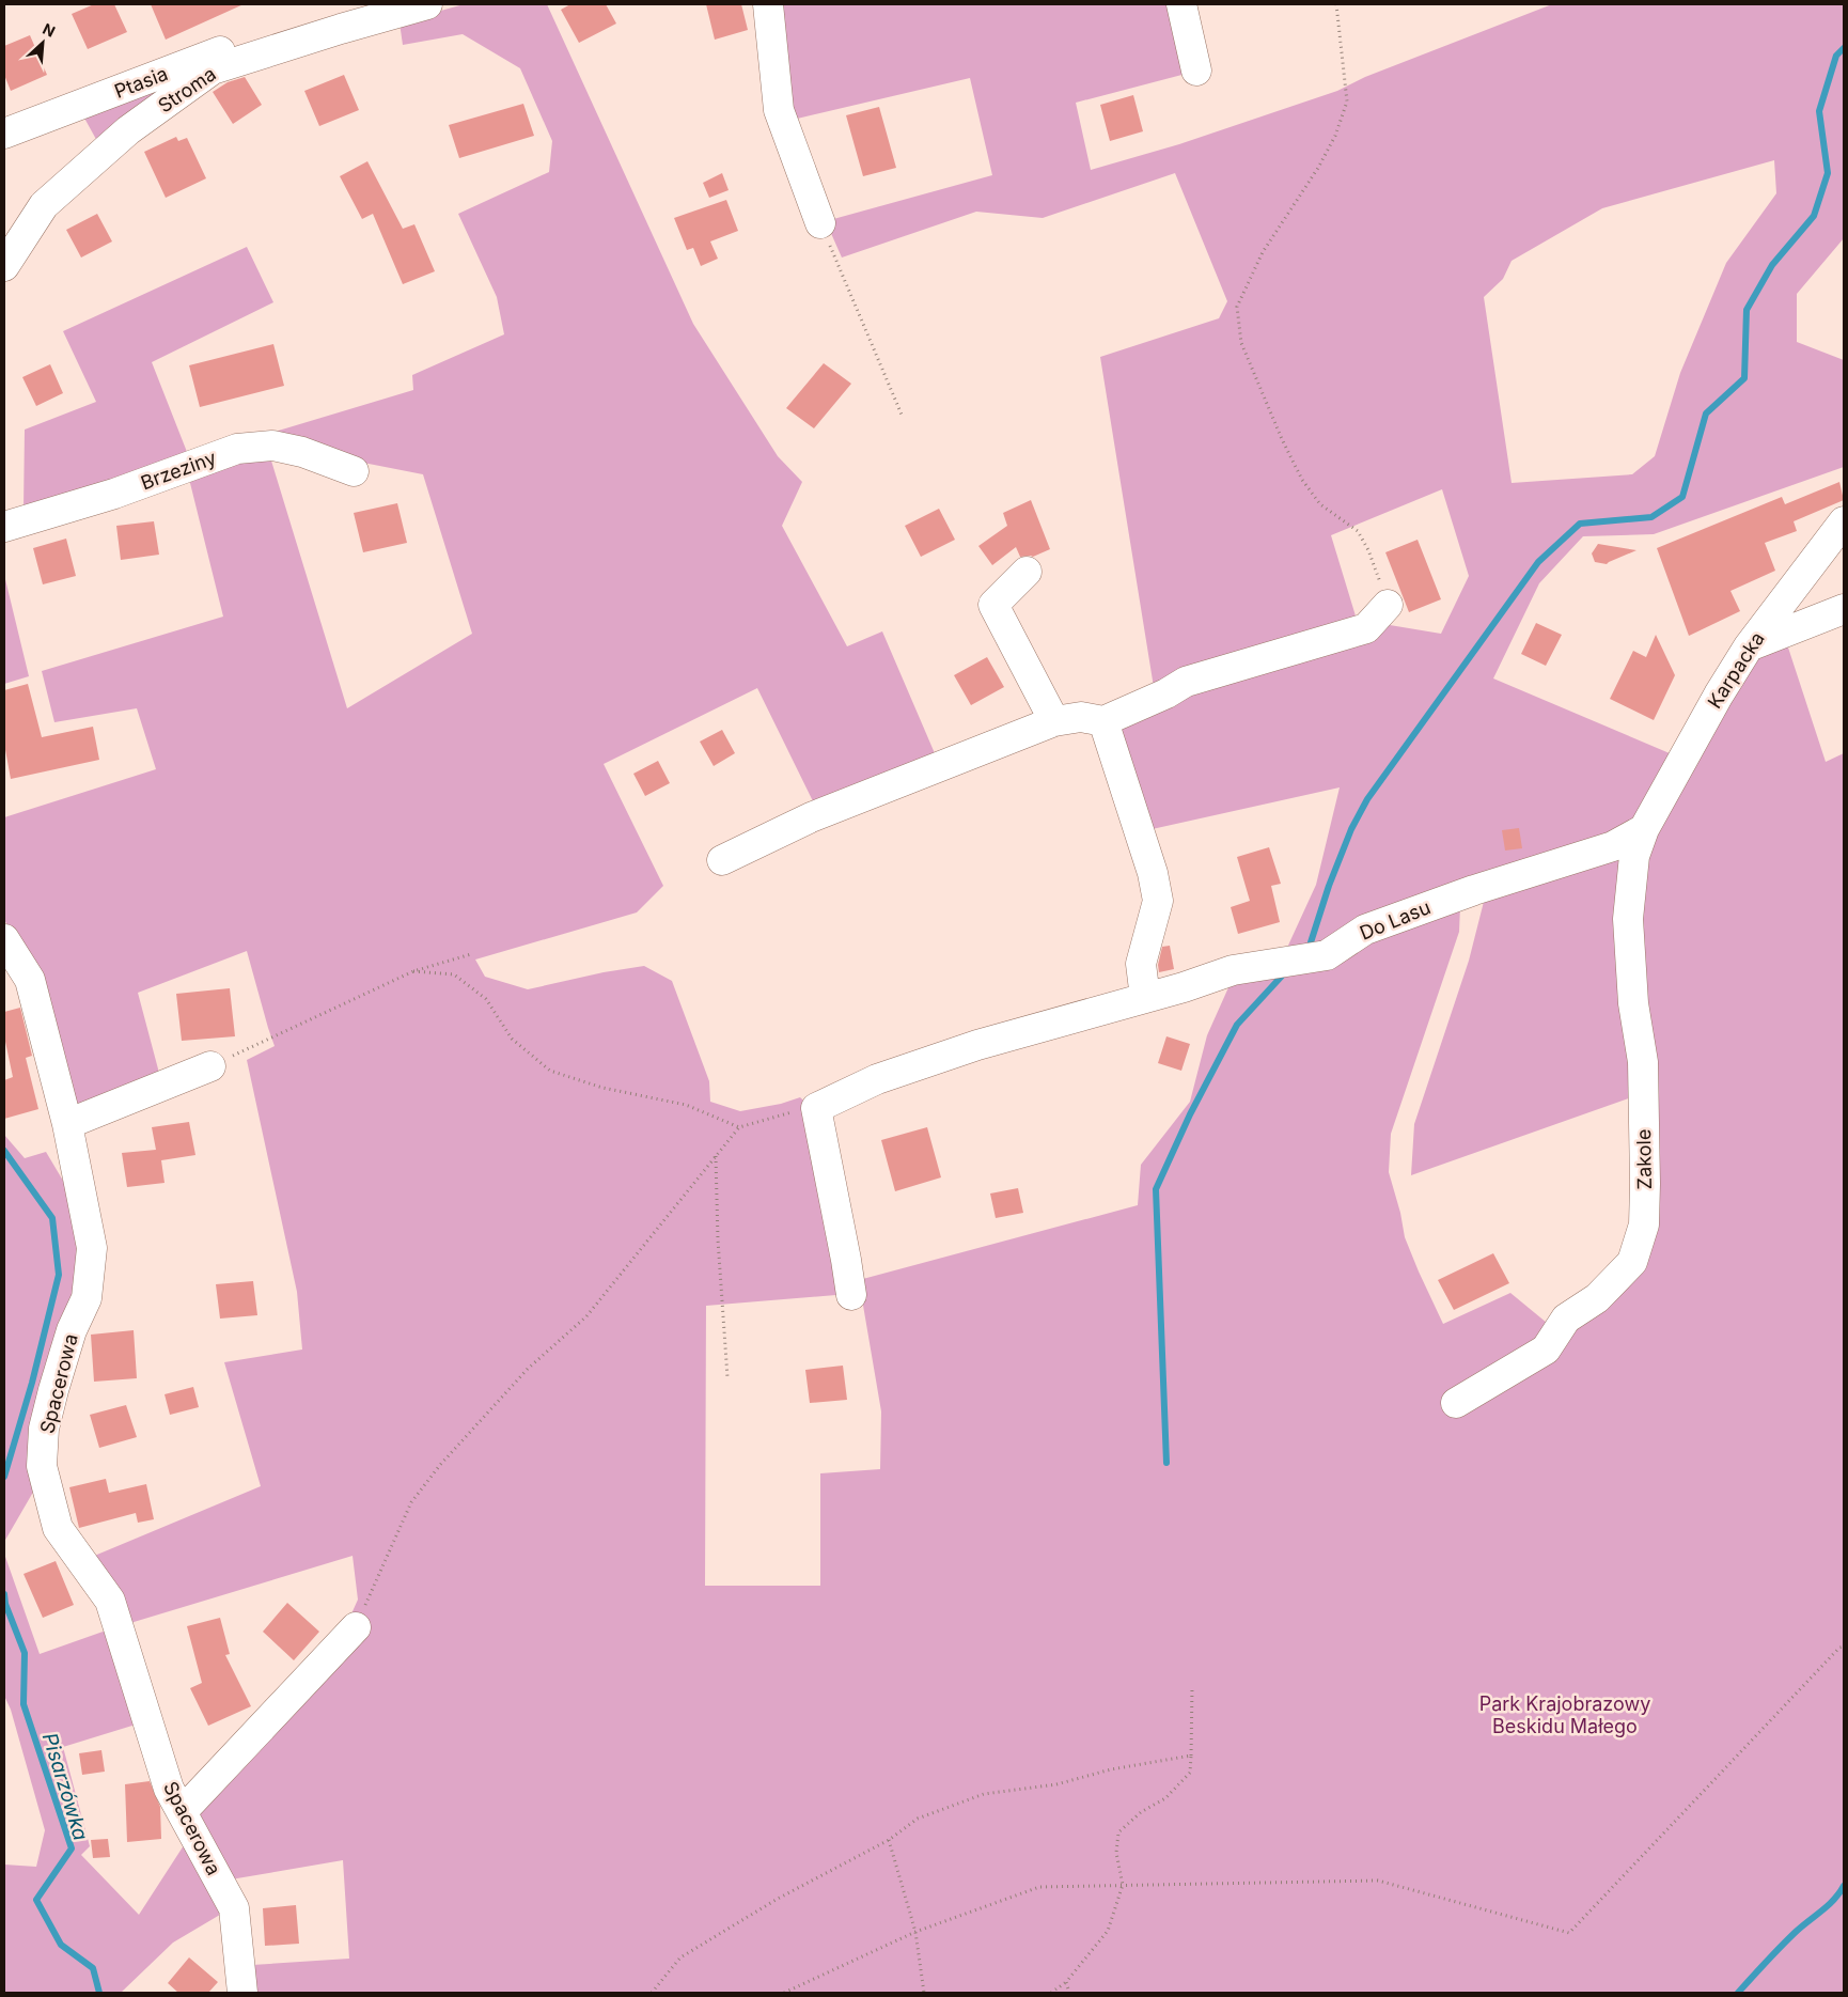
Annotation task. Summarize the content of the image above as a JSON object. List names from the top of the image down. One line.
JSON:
{"streets":{"street":["Ptasia","Stroma","Brzeziny","Karpacka","Do Lasu","Zakole","Spacerowa"]},"crossings":[["Ptasia","Stroma"],["Karpacka","Do Lasu"],["Karpacka","Zakole"],["Do Lasu","Zakole"]],"water":["Pisarzówka"],"parks":["Park Krajobrazowy Beskidu Małego"],"north":"top right"}
